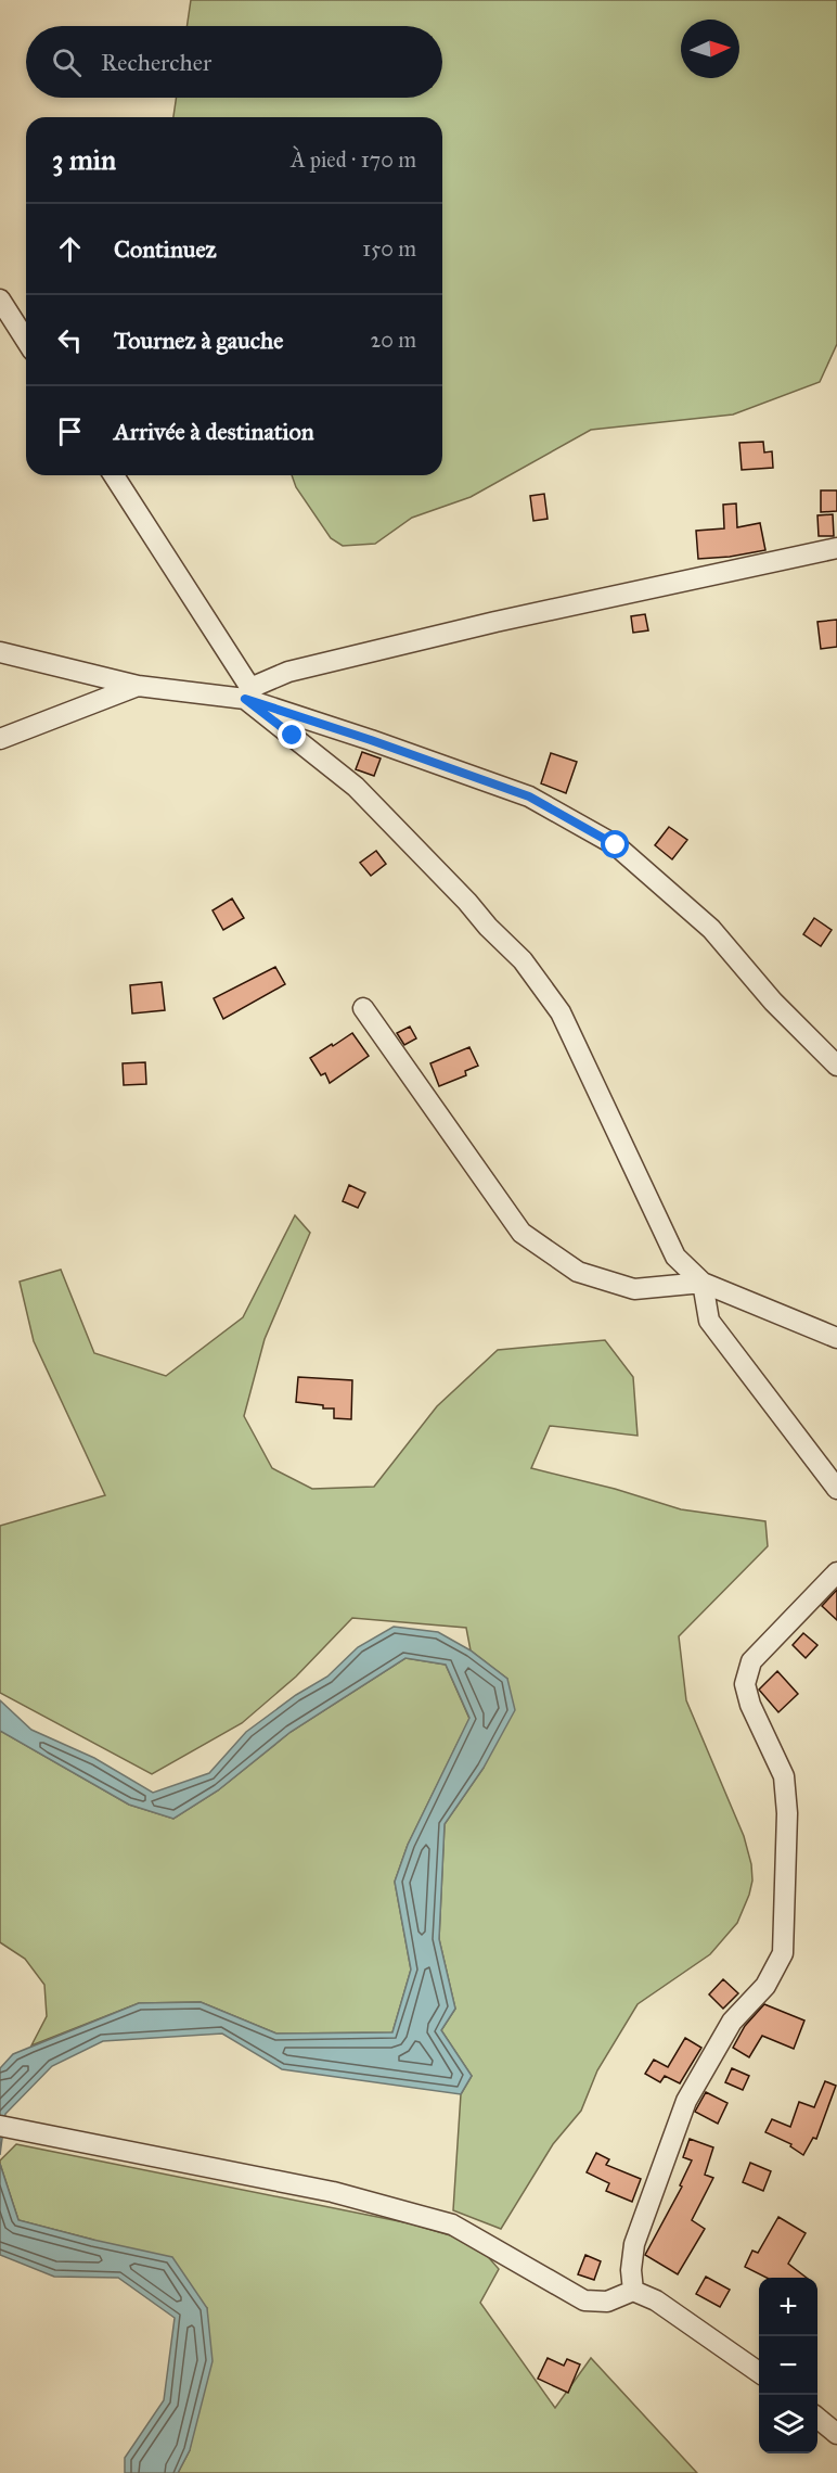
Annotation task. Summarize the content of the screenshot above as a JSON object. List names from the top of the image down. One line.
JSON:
{"north":"right","page":{"search":"Rechercher","heading":["3 min","À pied · 170 m"],"list":[["Continuez","150 m"],["Tournez à gauche","20 m"],"Arrivée à destination"],"map_buttons":["+","−"]}}
